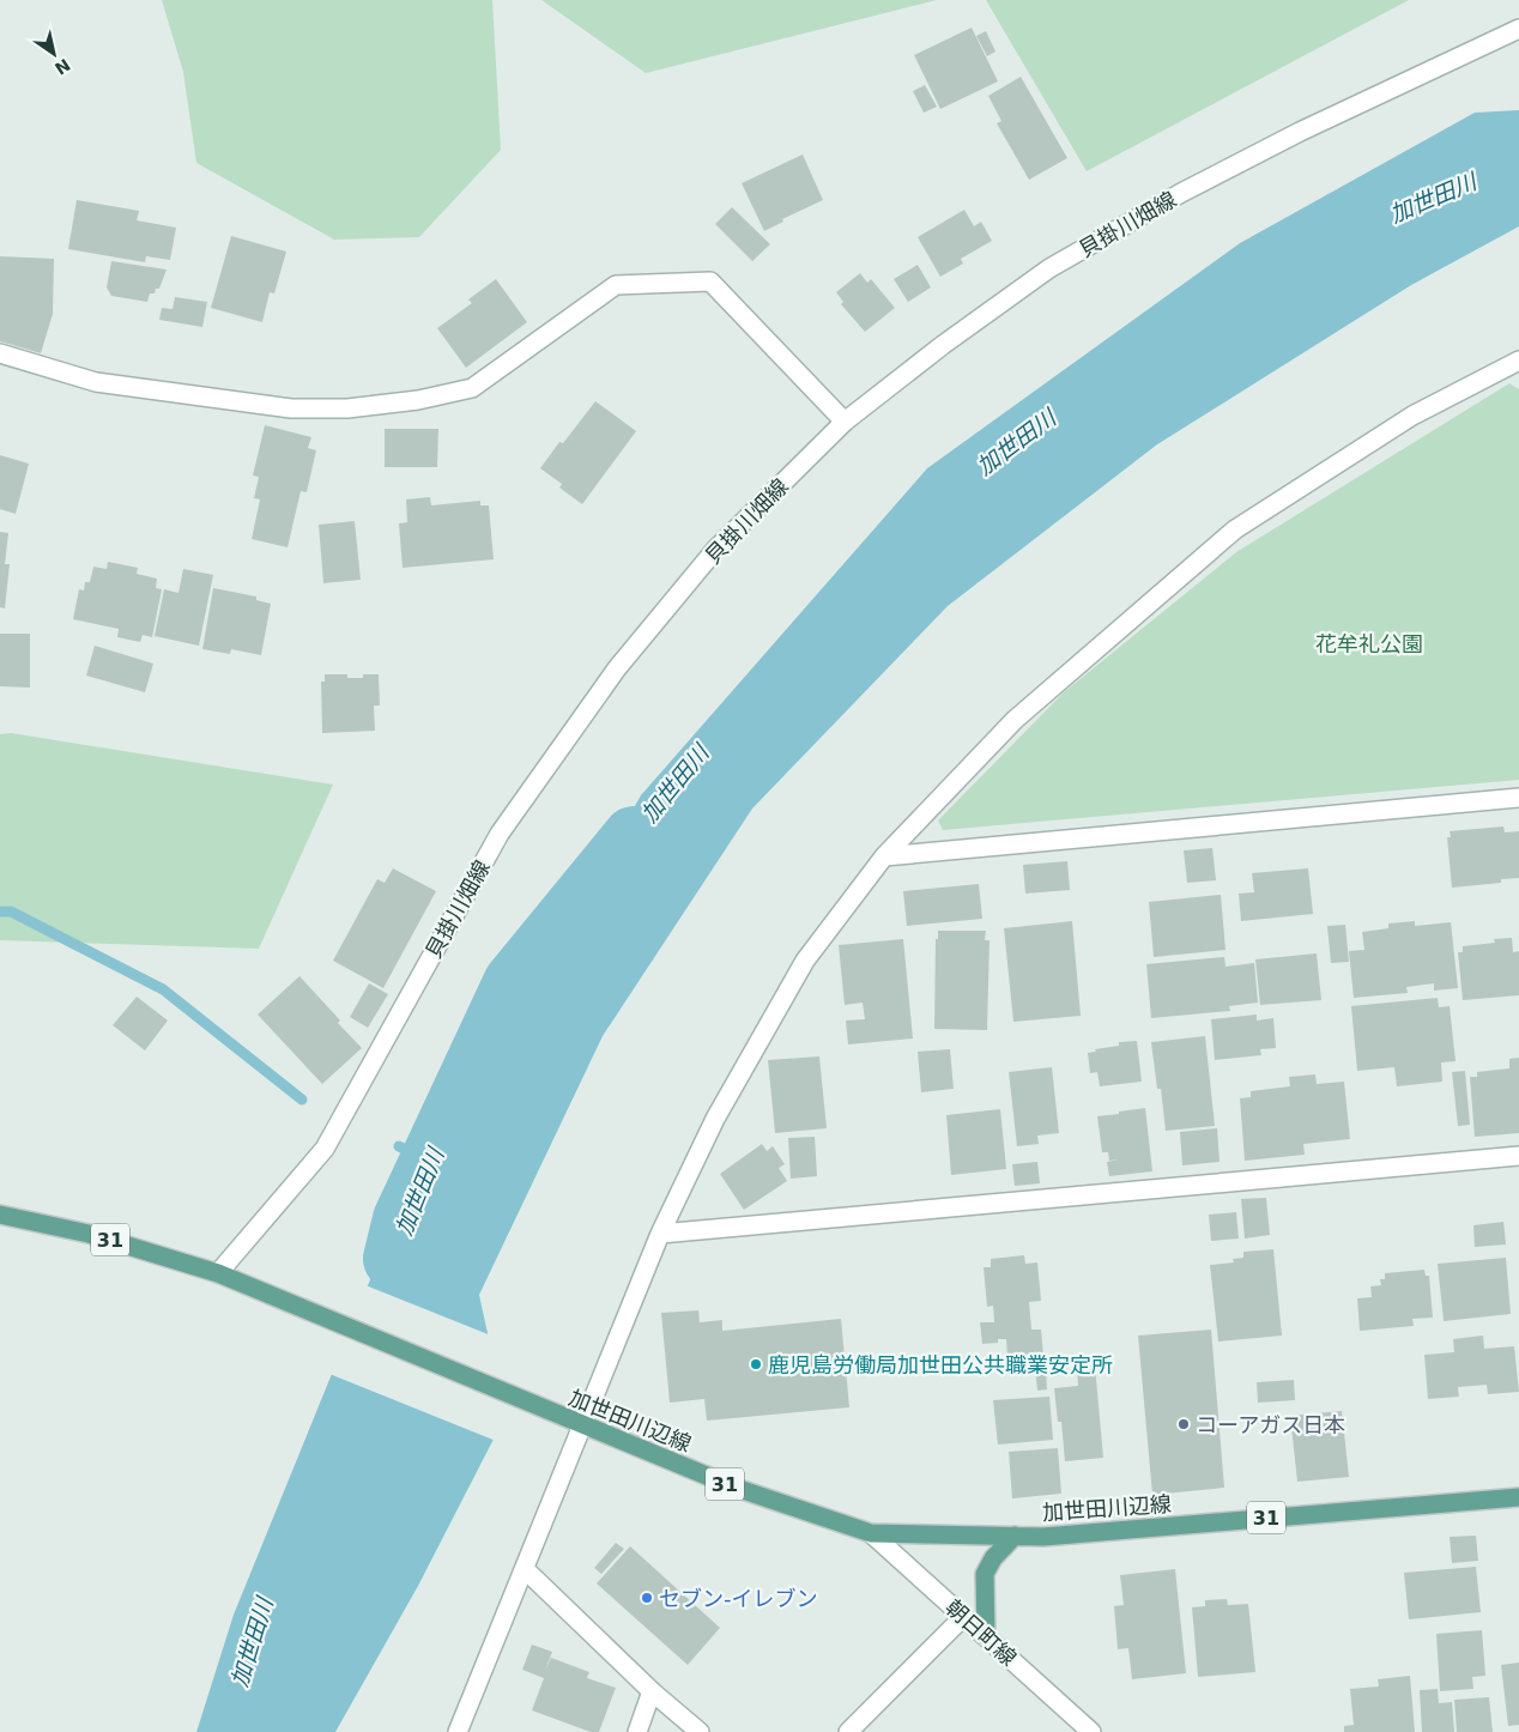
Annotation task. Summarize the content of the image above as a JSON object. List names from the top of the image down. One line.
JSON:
{"streets":{"main road":["31","加世田川辺線"],"street":["貝掛川畑線","朝日町線"]},"crossings":[["貝掛川畑線","加世田川辺線"],["加世田川辺線","朝日町線"]],"water":["加世田川"],"parks":["花牟礼公園"],"places":["鹿児島労働局加世田公共職業安定所","コーアガス日本","セブン-イレブン"],"north":"bottom right"}
